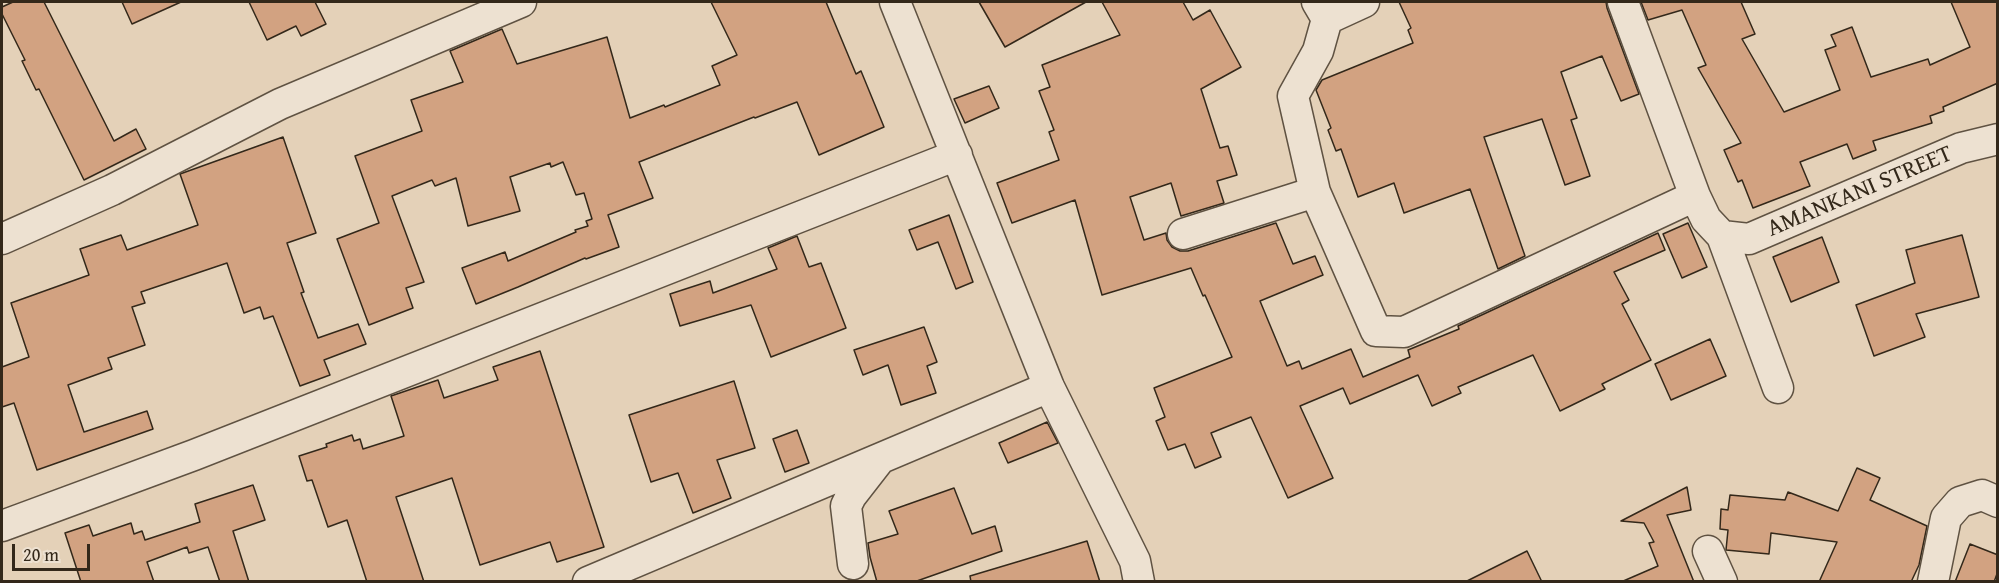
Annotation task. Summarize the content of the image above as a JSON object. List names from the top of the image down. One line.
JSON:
{"streets":{"street":["AMANKANI STREET"]},"scale_bar":"20 m"}
